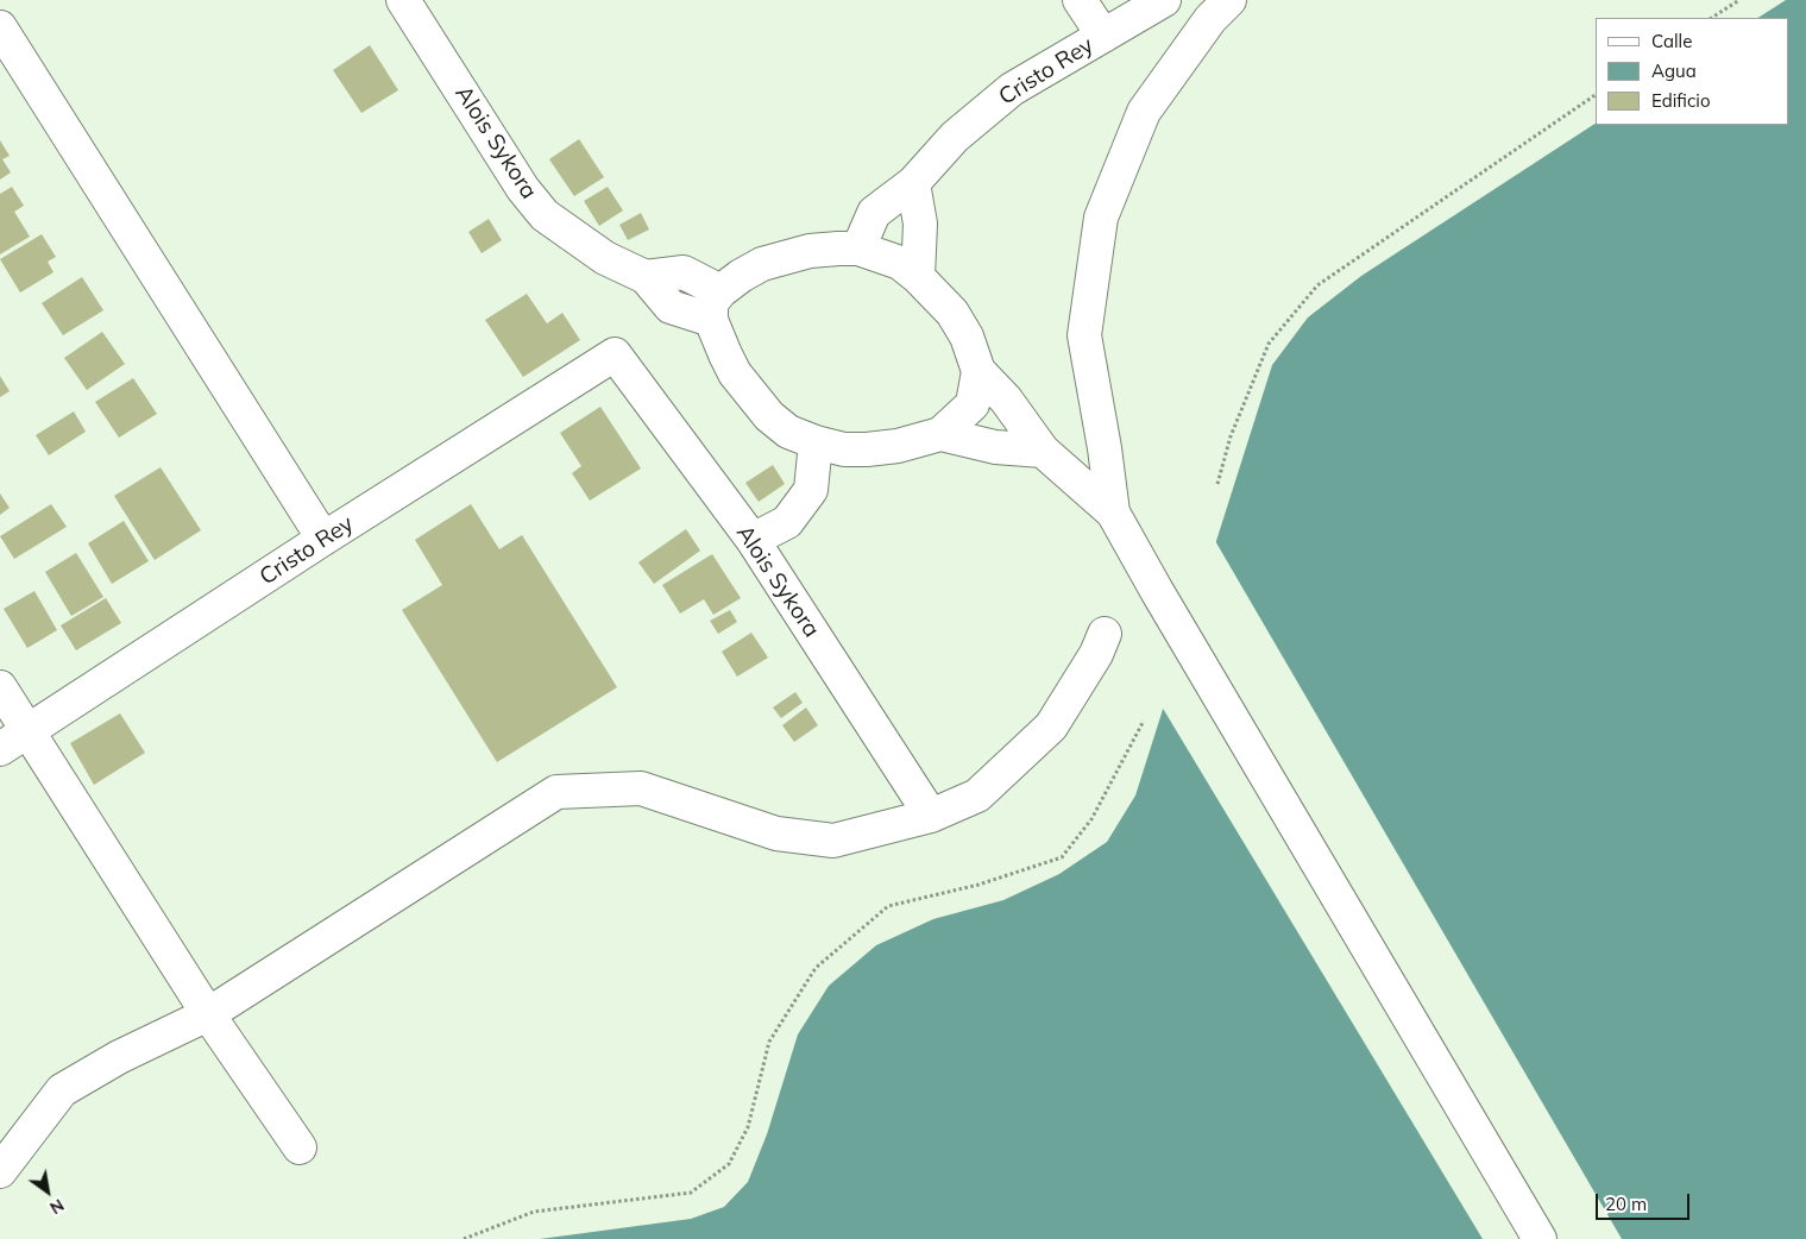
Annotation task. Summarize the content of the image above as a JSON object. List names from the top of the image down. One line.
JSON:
{"streets":{"street":["Cristo Rey","Alois Sykora"]},"crossings":[["Cristo Rey","Alois Sykora"]],"legend":["Calle","Agua","Edificio"],"scale_bar":"20 m","north":"bottom right"}
